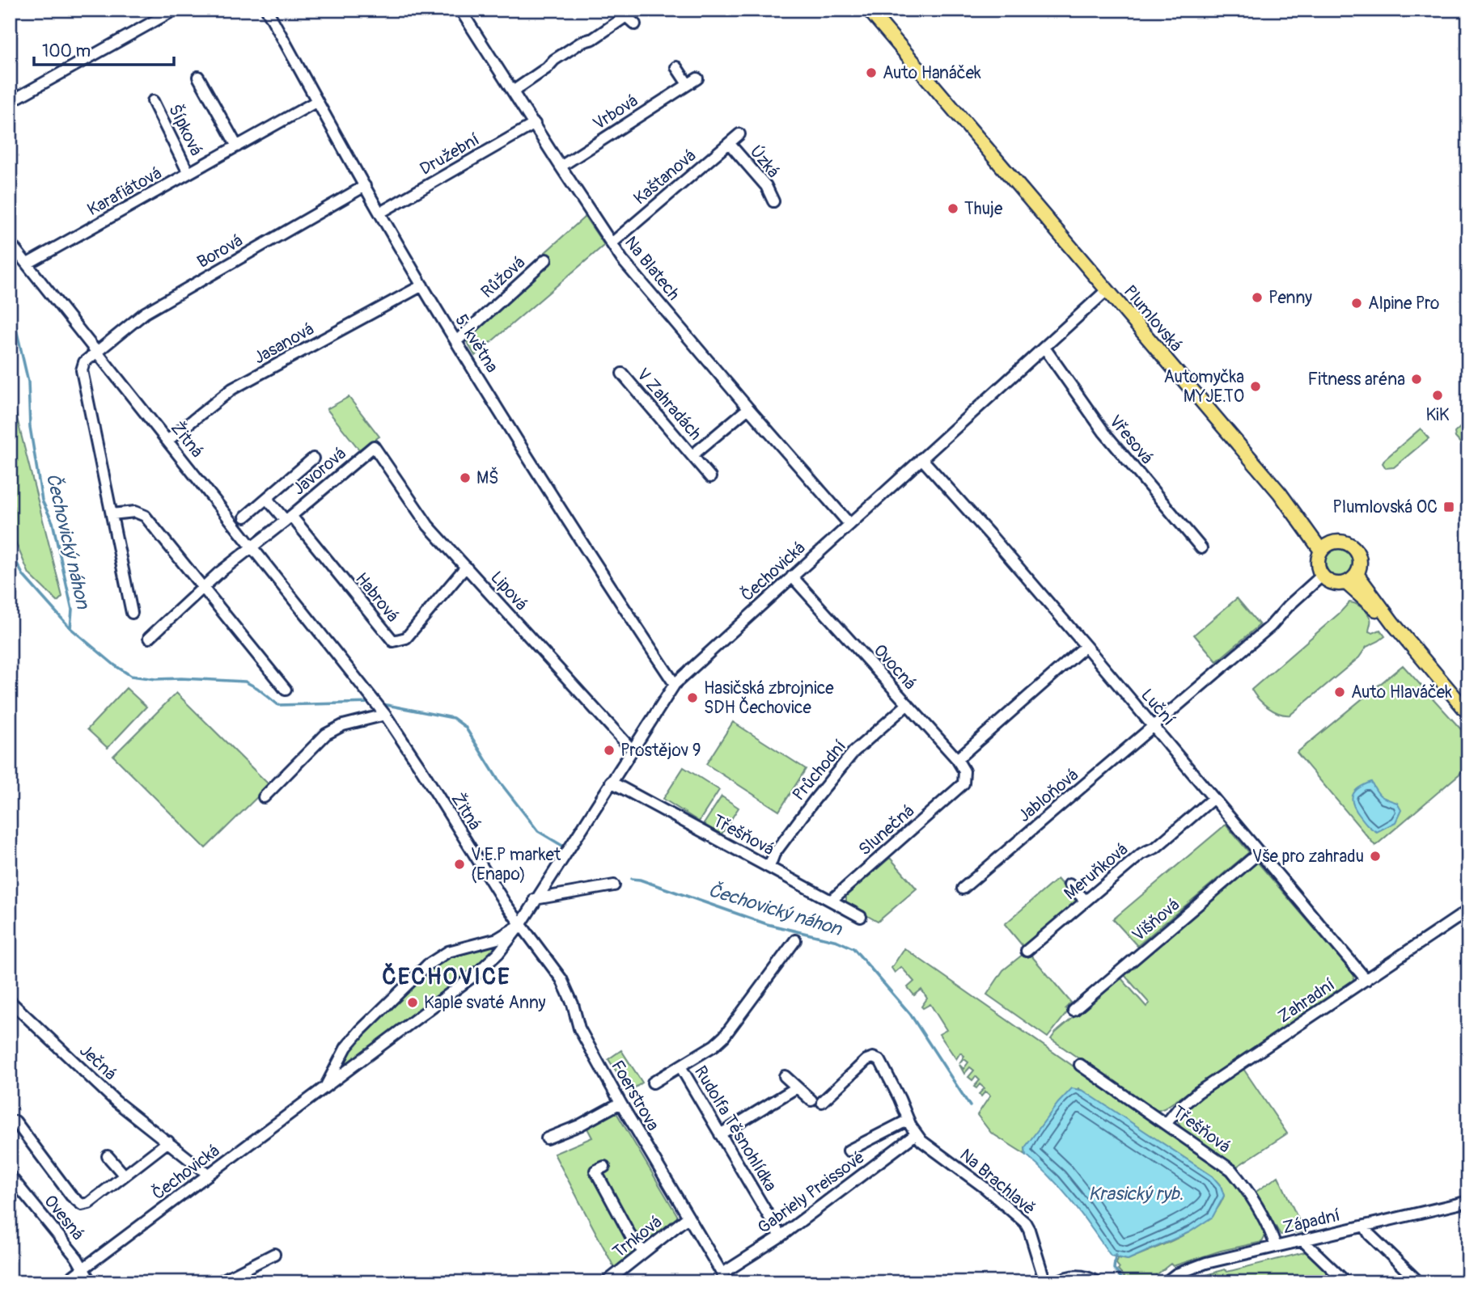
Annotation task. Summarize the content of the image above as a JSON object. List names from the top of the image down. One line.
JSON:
{"streets":{"main road":["Plumlovská"],"street":["Vrbová","Šípková","Družební","Úzká","Kaštanová","Karafiátová","Borová","Na Blatech","Růžová","Jasanová","5. května","V Zahradách","Žitná","Vřesová","Javorová","Čechovická","Lipová","Habrová","Ovocná","Luční","Průchodní","Jabloňová","Slunečná","Třešňová","Meruňková","Višňová","Zahradní","Ječná","Foerstrova","Rudolfa Těsnohlídka","Na Brachlavě","Gabriely Preissové","Ovesná","Západní","Trnková"]},"crossings":[["Vrbová","Na Blatech"],["Šípková","Karafiátová"],["Družební","Na Blatech"],["Družební","5. května"],["Úzká","Kaštanová"],["Kaštanová","Na Blatech"],["Karafiátová","5. května"],["Karafiátová","Žitná"],["Borová","5. května"],["Borová","Žitná"],["Na Blatech","V Zahradách"],["Na Blatech","Čechovická"],["Růžová","5. května"],["Plumlovská","Čechovická"],["Jasanová","5. května"],["Jasanová","Žitná"],["5. května","Čechovická"],["Žitná","Javorová"],["Žitná","Čechovická"],["Žitná","Foerstrova"],["Vřesová","Čechovická"],["Javorová","Lipová"],["Javorová","Habrová"],["Čechovická","Lipová"],["Čechovická","Ovocná"],["Čechovická","Luční"],["Čechovická","Třešňová"],["Čechovická","Ječná"],["Čechovická","Foerstrova"],["Čechovická","Ovesná"],["Lipová","Habrová"],["Ovocná","Průchodní"],["Ovocná","Slunečná"],["Luční","Jabloňová"],["Luční","Meruňková"],["Luční","Višňová"],["Luční","Zahradní"],["Průchodní","Třešňová"],["Slunečná","Třešňová"],["Třešňová","Zahradní"],["Třešňová","Západní"],["Foerstrova","Gabriely Preissové"],["Foerstrova","Trnková"],["Rudolfa Těsnohlídka","Gabriely Preissové"],["Na Brachlavě","Gabriely Preissové"]],"districts":["ČECHOVICE"],"water":["Čechovický náhon","Krasický ryb."],"places":{"other":["Auto Hanáček","Thuje","Penny","Alpine Pro","Fitness aréna","Automyčka MYJE.TO","KiK","MŠ","Auto Hlaváček","Hasičská zbrojnice SDH Čechovice","Prostějov 9","Vše pro zahradu","V.E.P market (Enapo)","Kaple svaté Anny"],"transit":["Plumlovská OC"]},"scale_bar":"100 m"}
